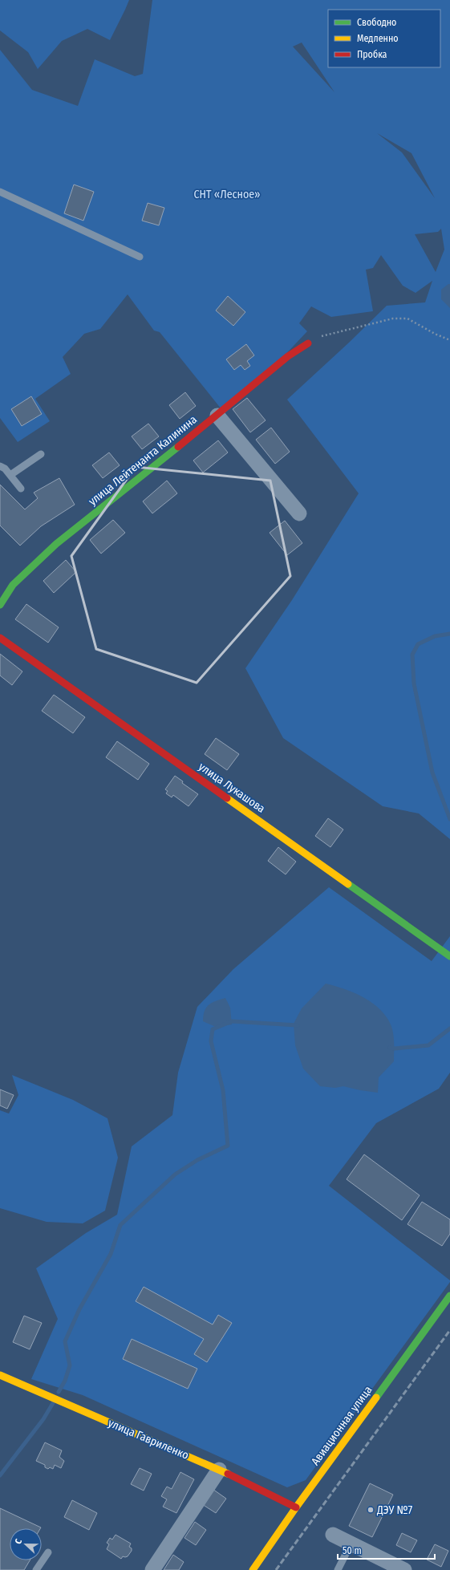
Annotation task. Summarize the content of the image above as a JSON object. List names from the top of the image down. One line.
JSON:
{"streets":{"street":["улица Лейтенанта Калинина","улица Лукашова","Авиационная улица","улица Гавриленко"]},"crossings":[["Авиационная улица","улица Гавриленко"]],"parks":["СНТ «Лесное»"],"places":["ДЭУ №7"],"legend":["Свободно","Медленно","Пробка"],"scale_bar":"50 m","north":"left"}
